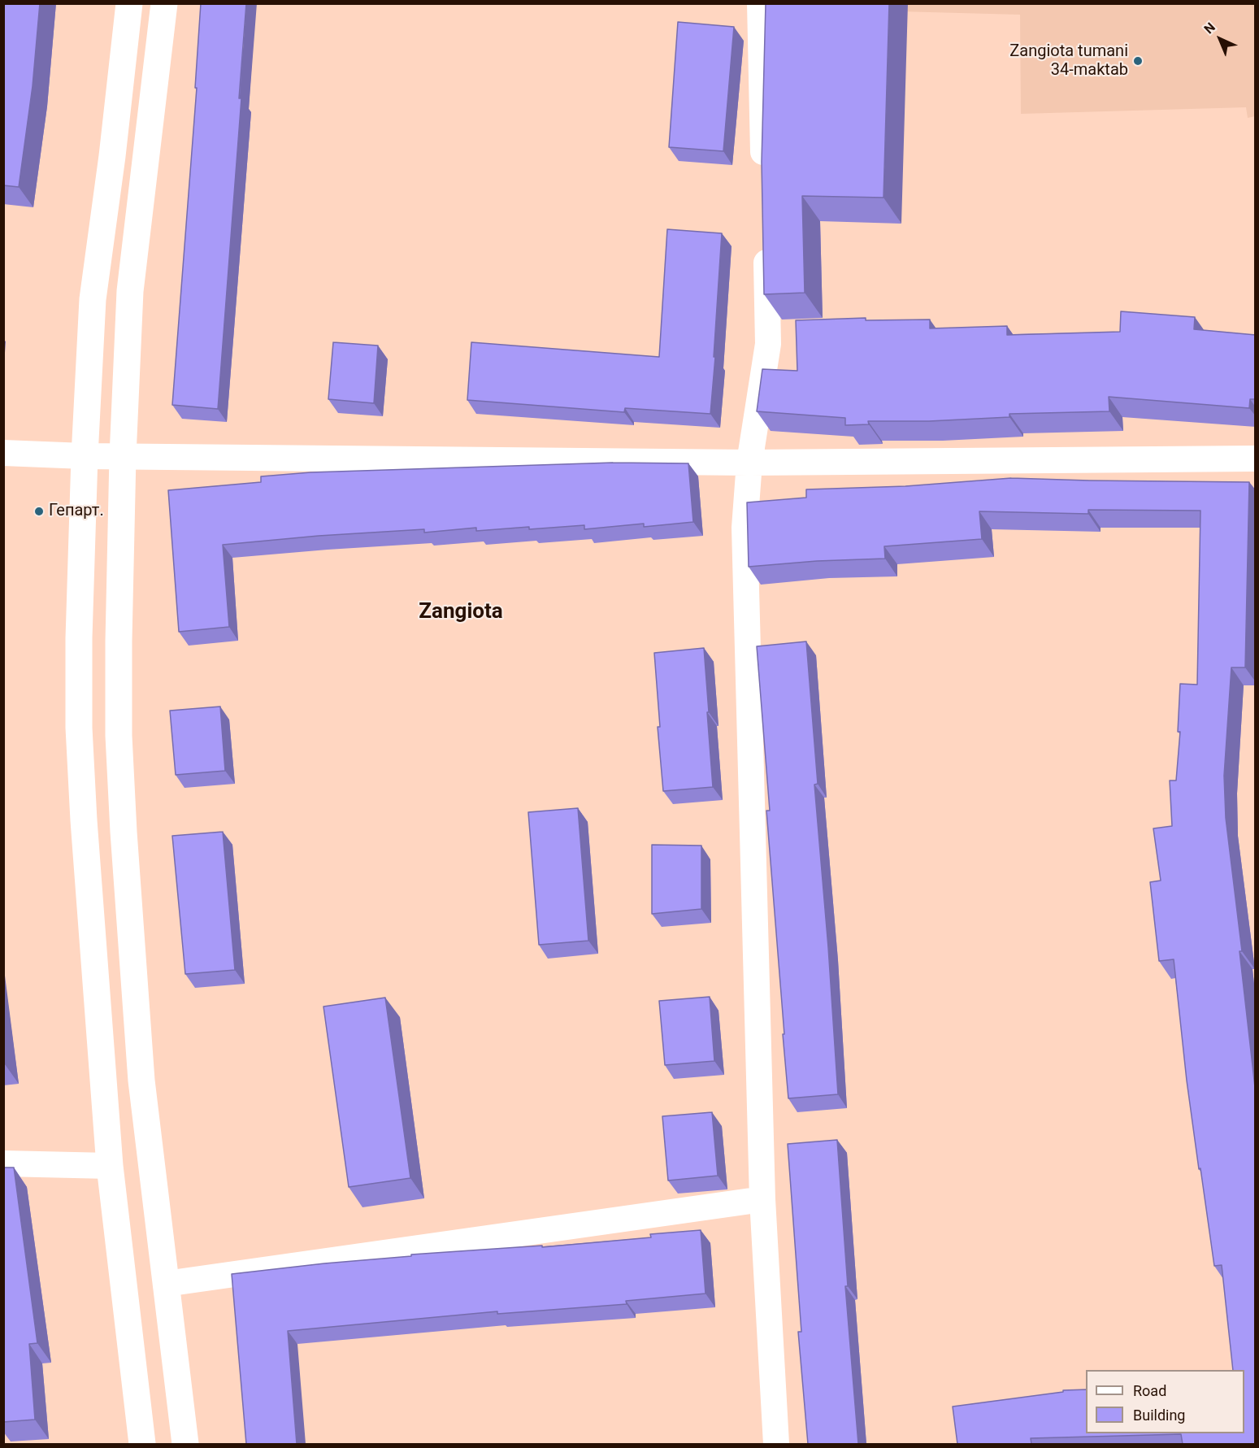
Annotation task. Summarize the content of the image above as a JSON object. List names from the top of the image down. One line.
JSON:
{"districts":["Zangiota"],"places":["Zangiota tumani 34-maktab","Гепарт."],"legend":["Road","Building"],"north":"top left"}
